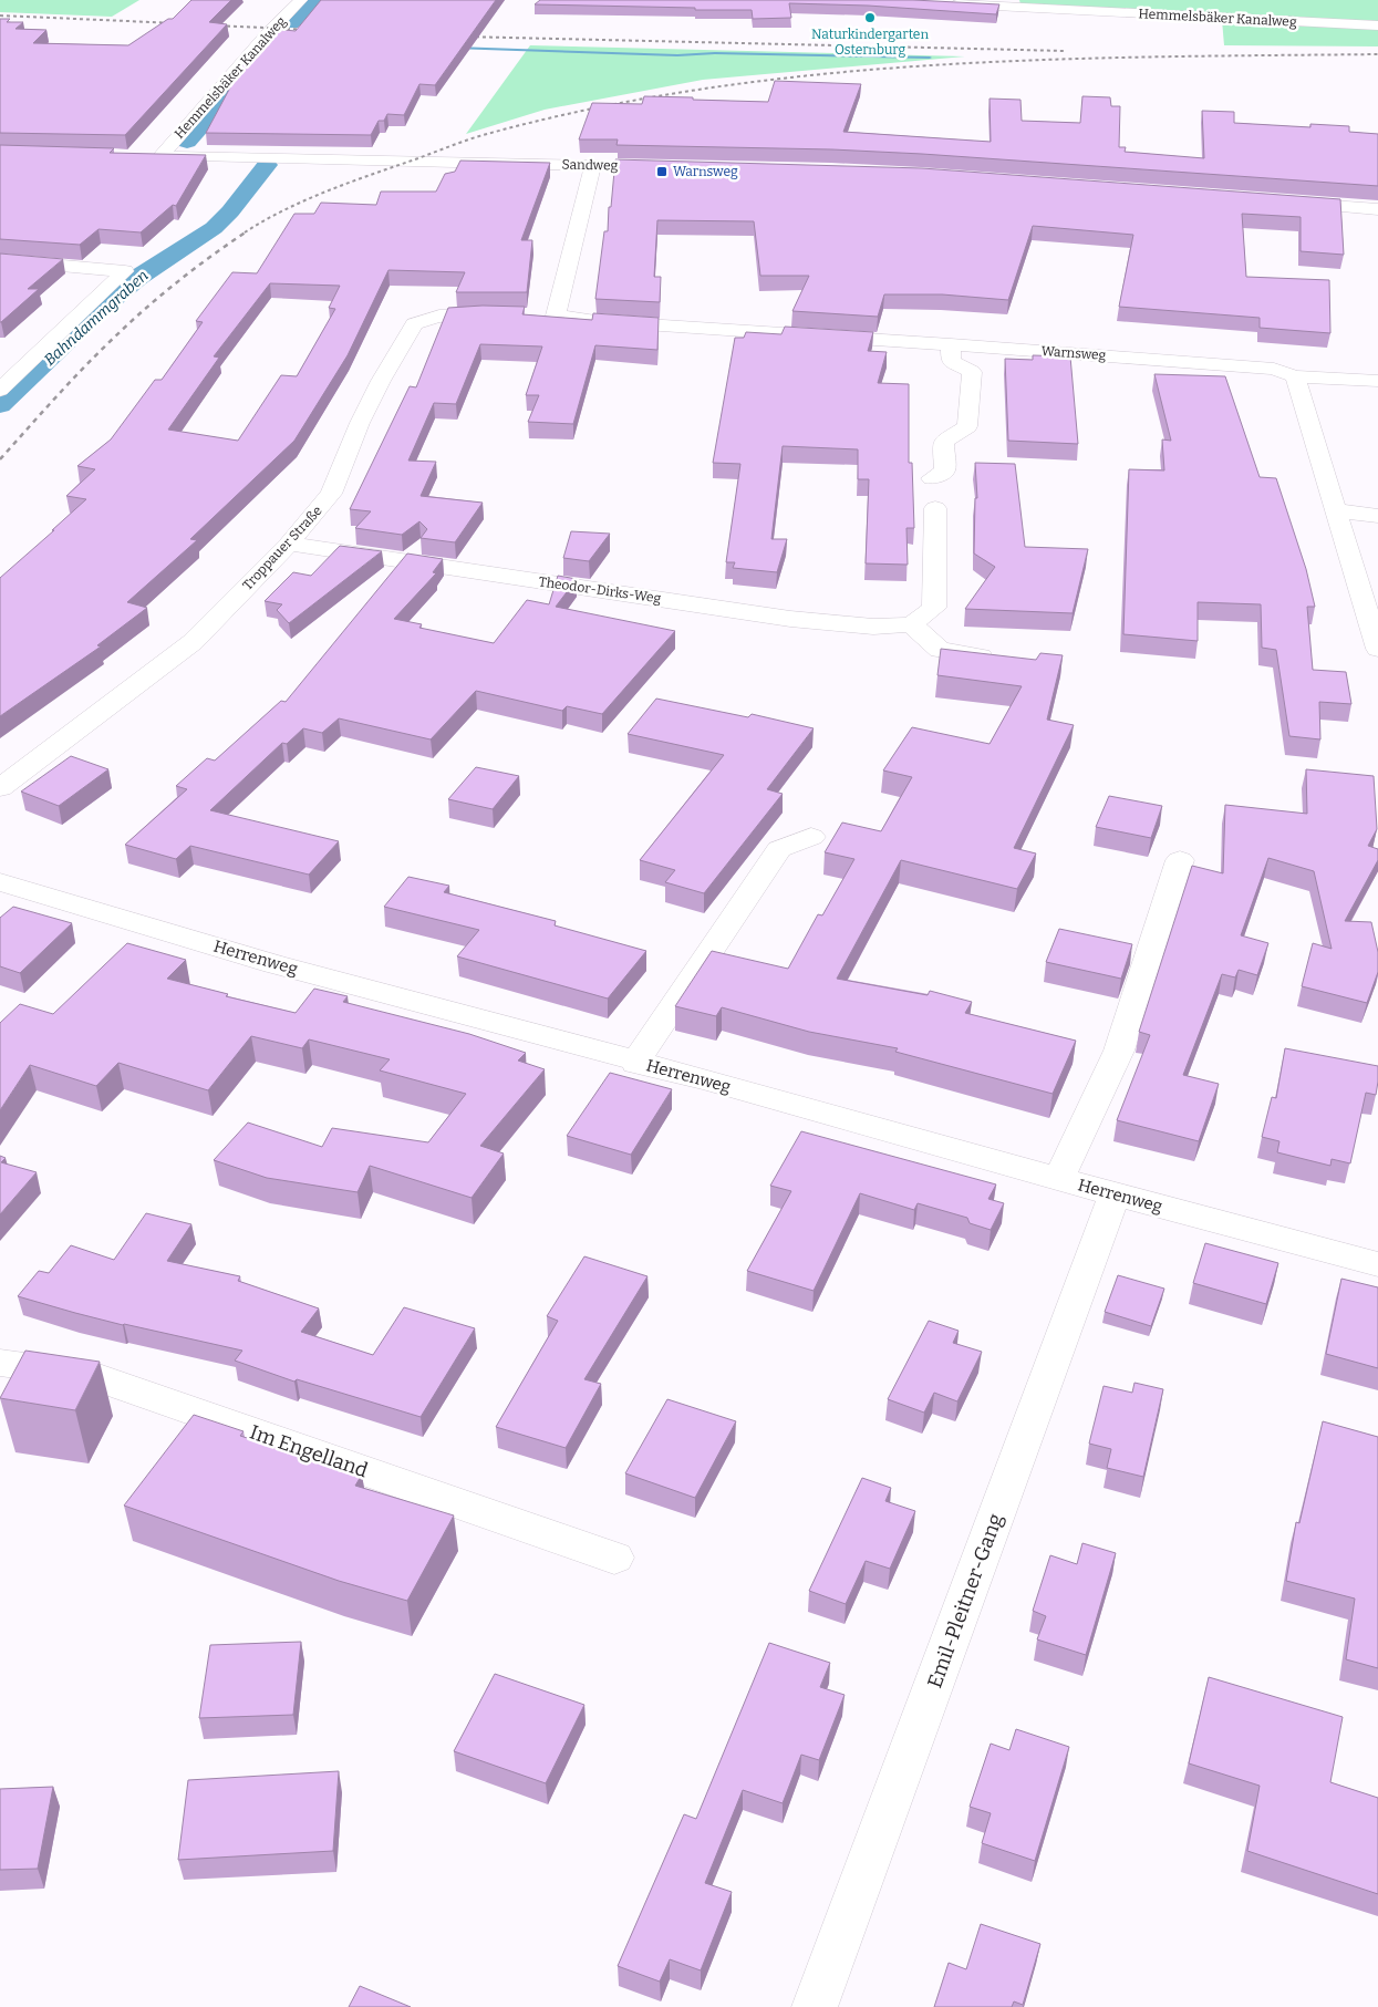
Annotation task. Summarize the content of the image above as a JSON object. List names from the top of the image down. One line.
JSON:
{"streets":{"street":["Hemmelsbäker Kanalweg","Sandweg","Warnsweg","Troppauer Straße","Theodor-Dirks-Weg","Herrenweg","Im Engelland","Emil-Pleitner-Gang"]},"crossings":[["Hemmelsbäker Kanalweg","Sandweg"],["Sandweg","Warnsweg"],["Troppauer Straße","Theodor-Dirks-Weg"],["Herrenweg","Emil-Pleitner-Gang"]],"water":["Bahndammgraben"],"places":{"other":["Naturkindergarten Osternburg"],"transit":["Warnsweg"]}}
